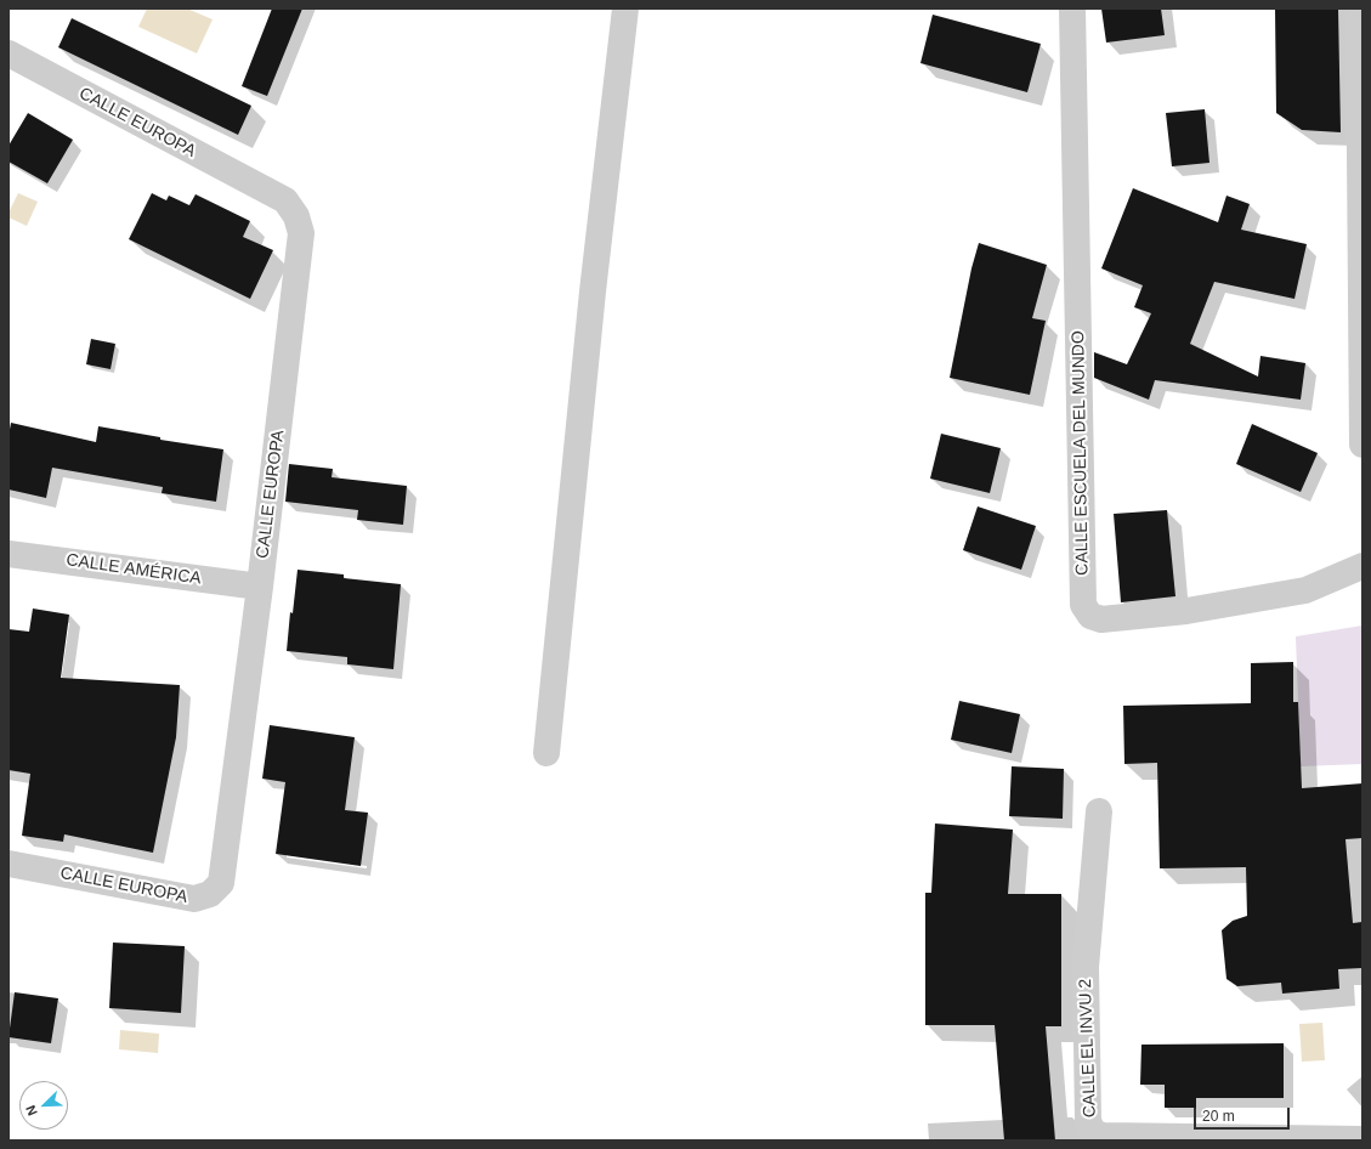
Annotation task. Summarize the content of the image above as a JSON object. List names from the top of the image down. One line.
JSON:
{"streets":{"street":["CALLE EUROPA","CALLE ESCUELA DEL MUNDO","CALLE AMÉRICA","CALLE EL INVU 2"]},"crossings":[["CALLE EUROPA","CALLE AMÉRICA"]],"scale_bar":"20 m","north":"bottom left"}
